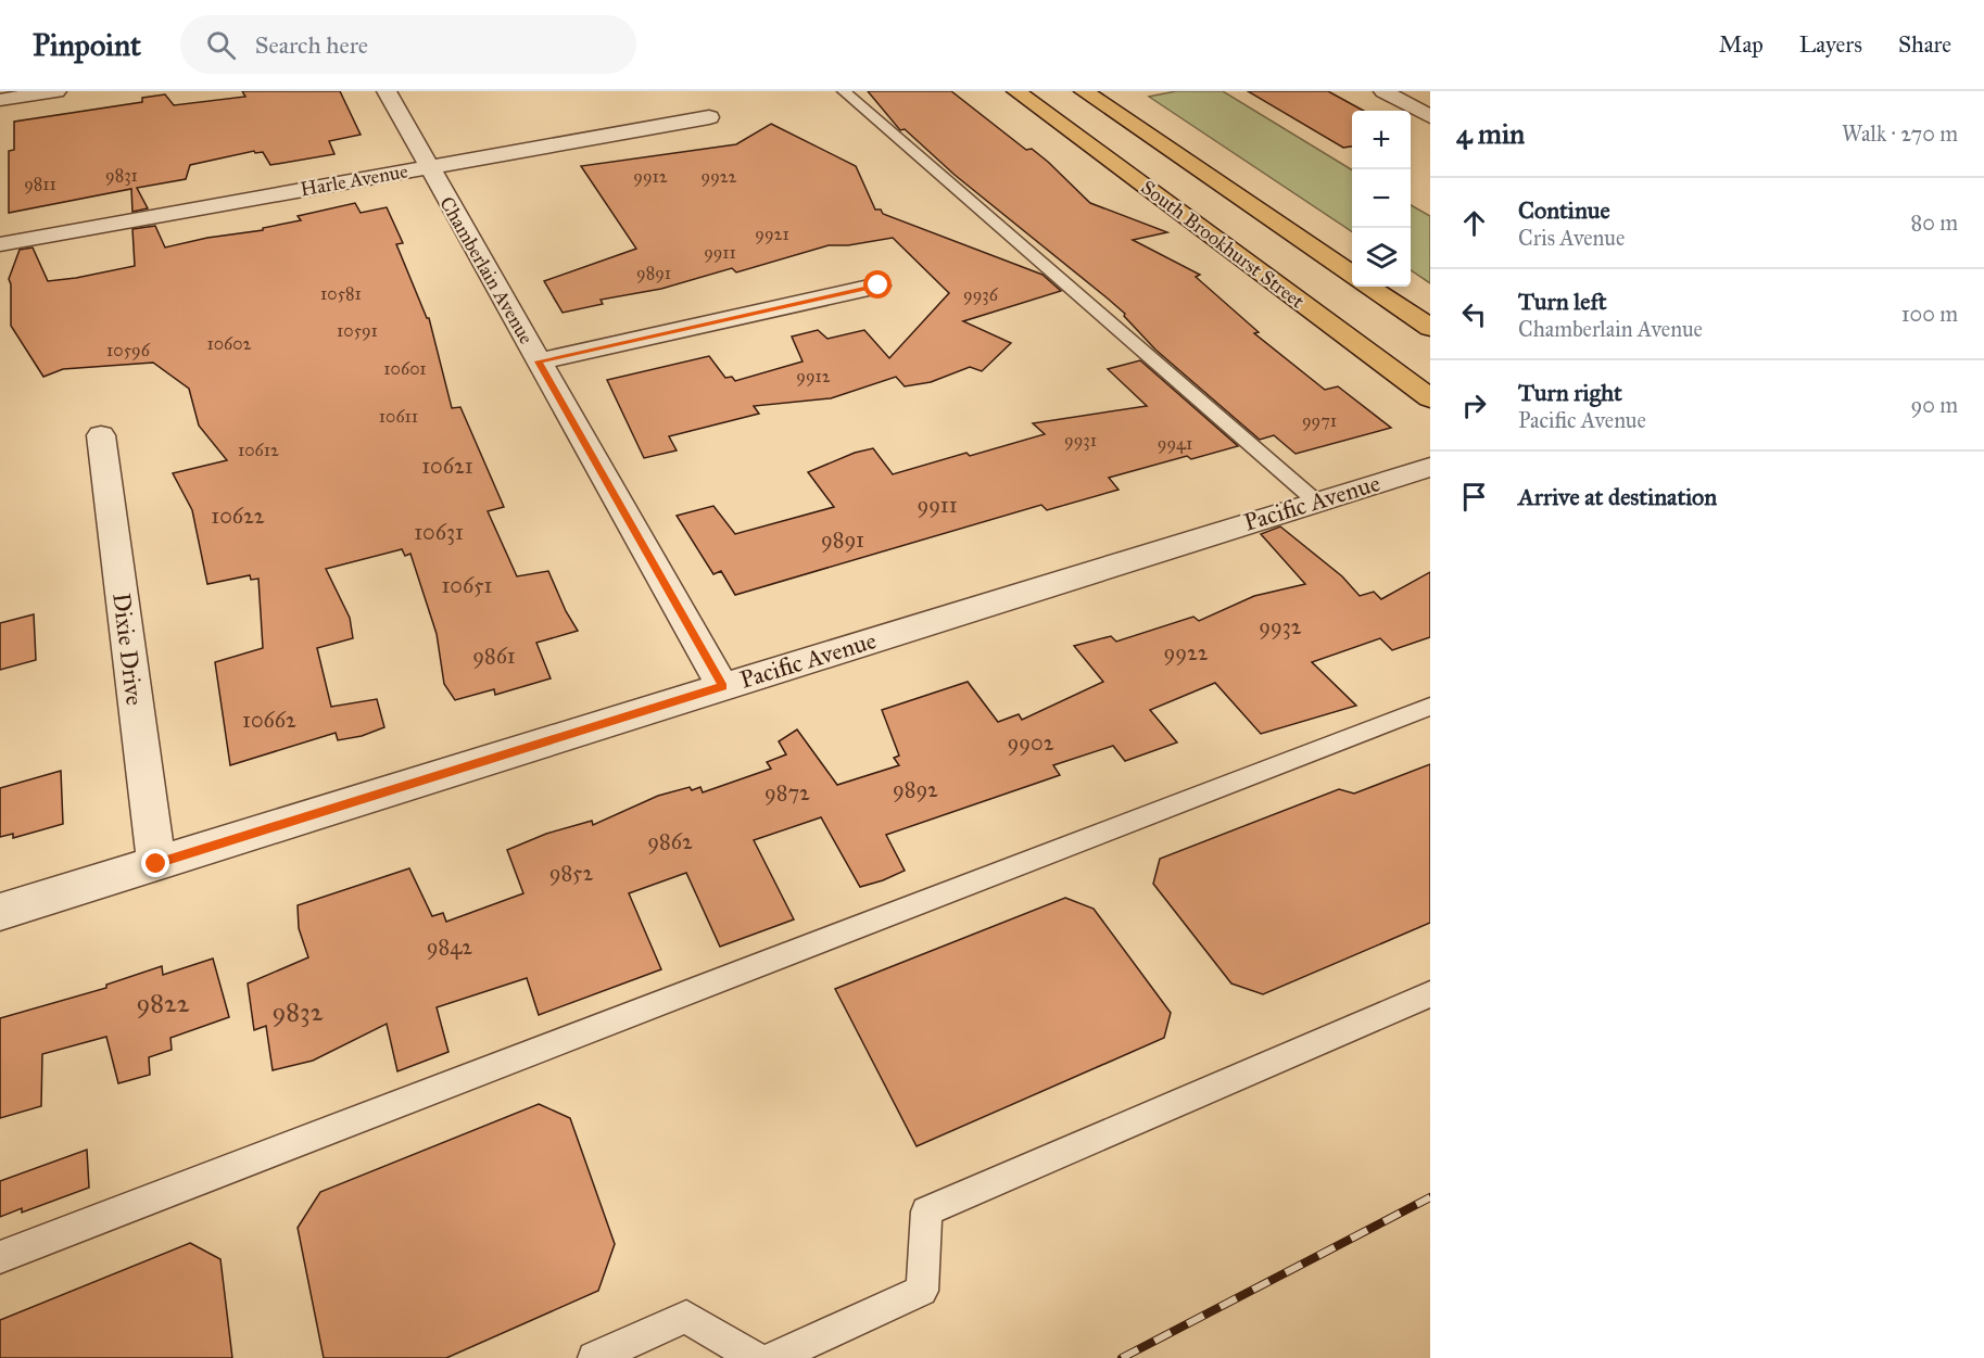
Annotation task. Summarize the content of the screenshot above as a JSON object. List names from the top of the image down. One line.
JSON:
{"streets":{"main road":["South Brookhurst Street"],"street":["Harle Avenue","Chamberlain Avenue","Pacific Avenue","Dixie Drive"]},"crossings":[["Harle Avenue","Chamberlain Avenue"],["Chamberlain Avenue","Pacific Avenue"],["Pacific Avenue","Dixie Drive"]],"house_numbers":["9831","9912","9922","9811","9921","9911","9891","10581","9936","10591","10602","10596","10601","9912","10611","9971","9931","9941","10612","10621","9911","10622","10631","9891","10651","9932","9922","9861","10662","9902","9892","9872","9862","9852","9842","9822","9832"],"page":{"header":"Pinpoint","search":"Search here","nav":["Map","Layers","Share"],"heading":["4 min","Walk · 270 m"],"map_buttons":["+","−"],"list":[["Continue","Cris Avenue","80 m"],["Turn left","Chamberlain Avenue","100 m"],["Turn right","Pacific Avenue","90 m"],"Arrive at destination"]}}
